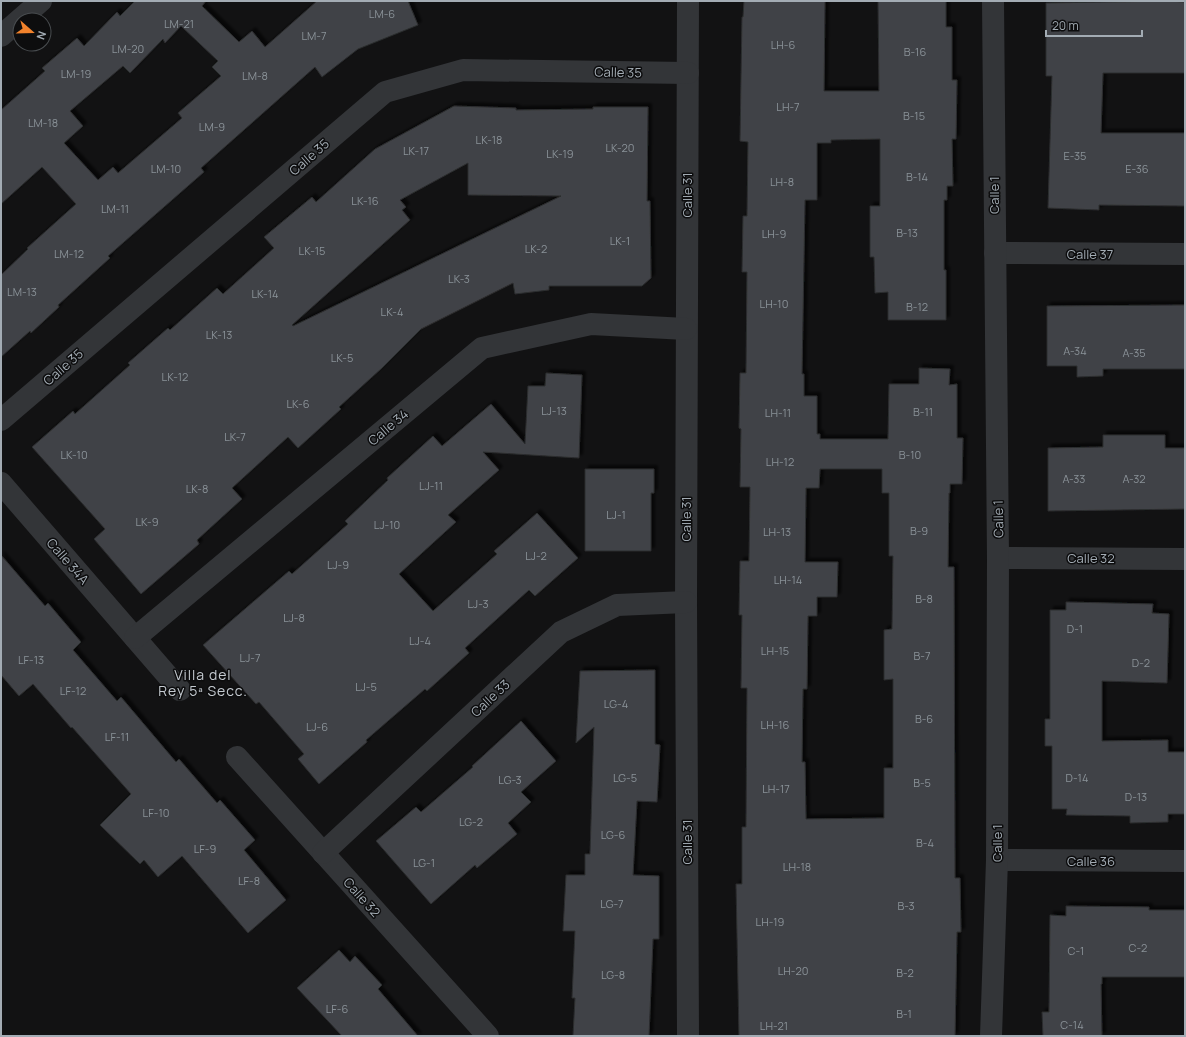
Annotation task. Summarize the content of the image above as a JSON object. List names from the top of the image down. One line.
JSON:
{"streets":{"street":["Calle 35","Calle 31","Calle 1","Calle 37","Calle 34","Calle 32","Calle 34A","Calle 33","Calle 36"]},"crossings":[["Calle 35","Calle 31"],["Calle 31","Calle 34"],["Calle 31","Calle 33"],["Calle 1","Calle 37"],["Calle 1","Calle 32"],["Calle 1","Calle 36"],["Calle 34","Calle 34A"],["Calle 32","Calle 33"]],"districts":["Villa del Rey 5ª Secc."],"house_numbers":["LM-6","LM-21","LM-7","LH-6","LM-20","B-16","LM-19","LM-8","LH-7","B-15","LM-18","LM-9","LK-18","LK-20","LK-17","LK-19","E-35","LM-10","E-36","B-14","LH-8","LK-16","LM-11","B-13","LH-9","LK-1","LK-2","LK-15","LM-12","LK-3","LM-13","LK-14","LH-10","B-12","LK-4","LK-13","A-34","A-35","LK-5","LK-12","LK-6","LJ-13","B-11","LH-11","LK-7","LK-10","B-10","LH-12","A-33","A-32","LJ-11","LK-8","LJ-1","LK-9","LJ-10","B-9","LH-13","LJ-2","LJ-9","LH-14","B-8","LJ-3","LJ-8","D-1","LJ-4","LH-15","B-7","LJ-7","LF-13","D-2","LJ-5","LF-12","LG-4","B-6","LH-16","LJ-6","LF-11","LG-5","D-14","LG-3","B-5","LH-17","D-13","LF-10","LG-2","LG-6","B-4","LF-9","LG-1","LH-18","LF-8","LG-7","B-3","LH-19","C-2","C-1","LH-20","B-2","LG-8","LF-6","B-1","C-14","LH-21"],"scale_bar":"20 m","north":"right"}
